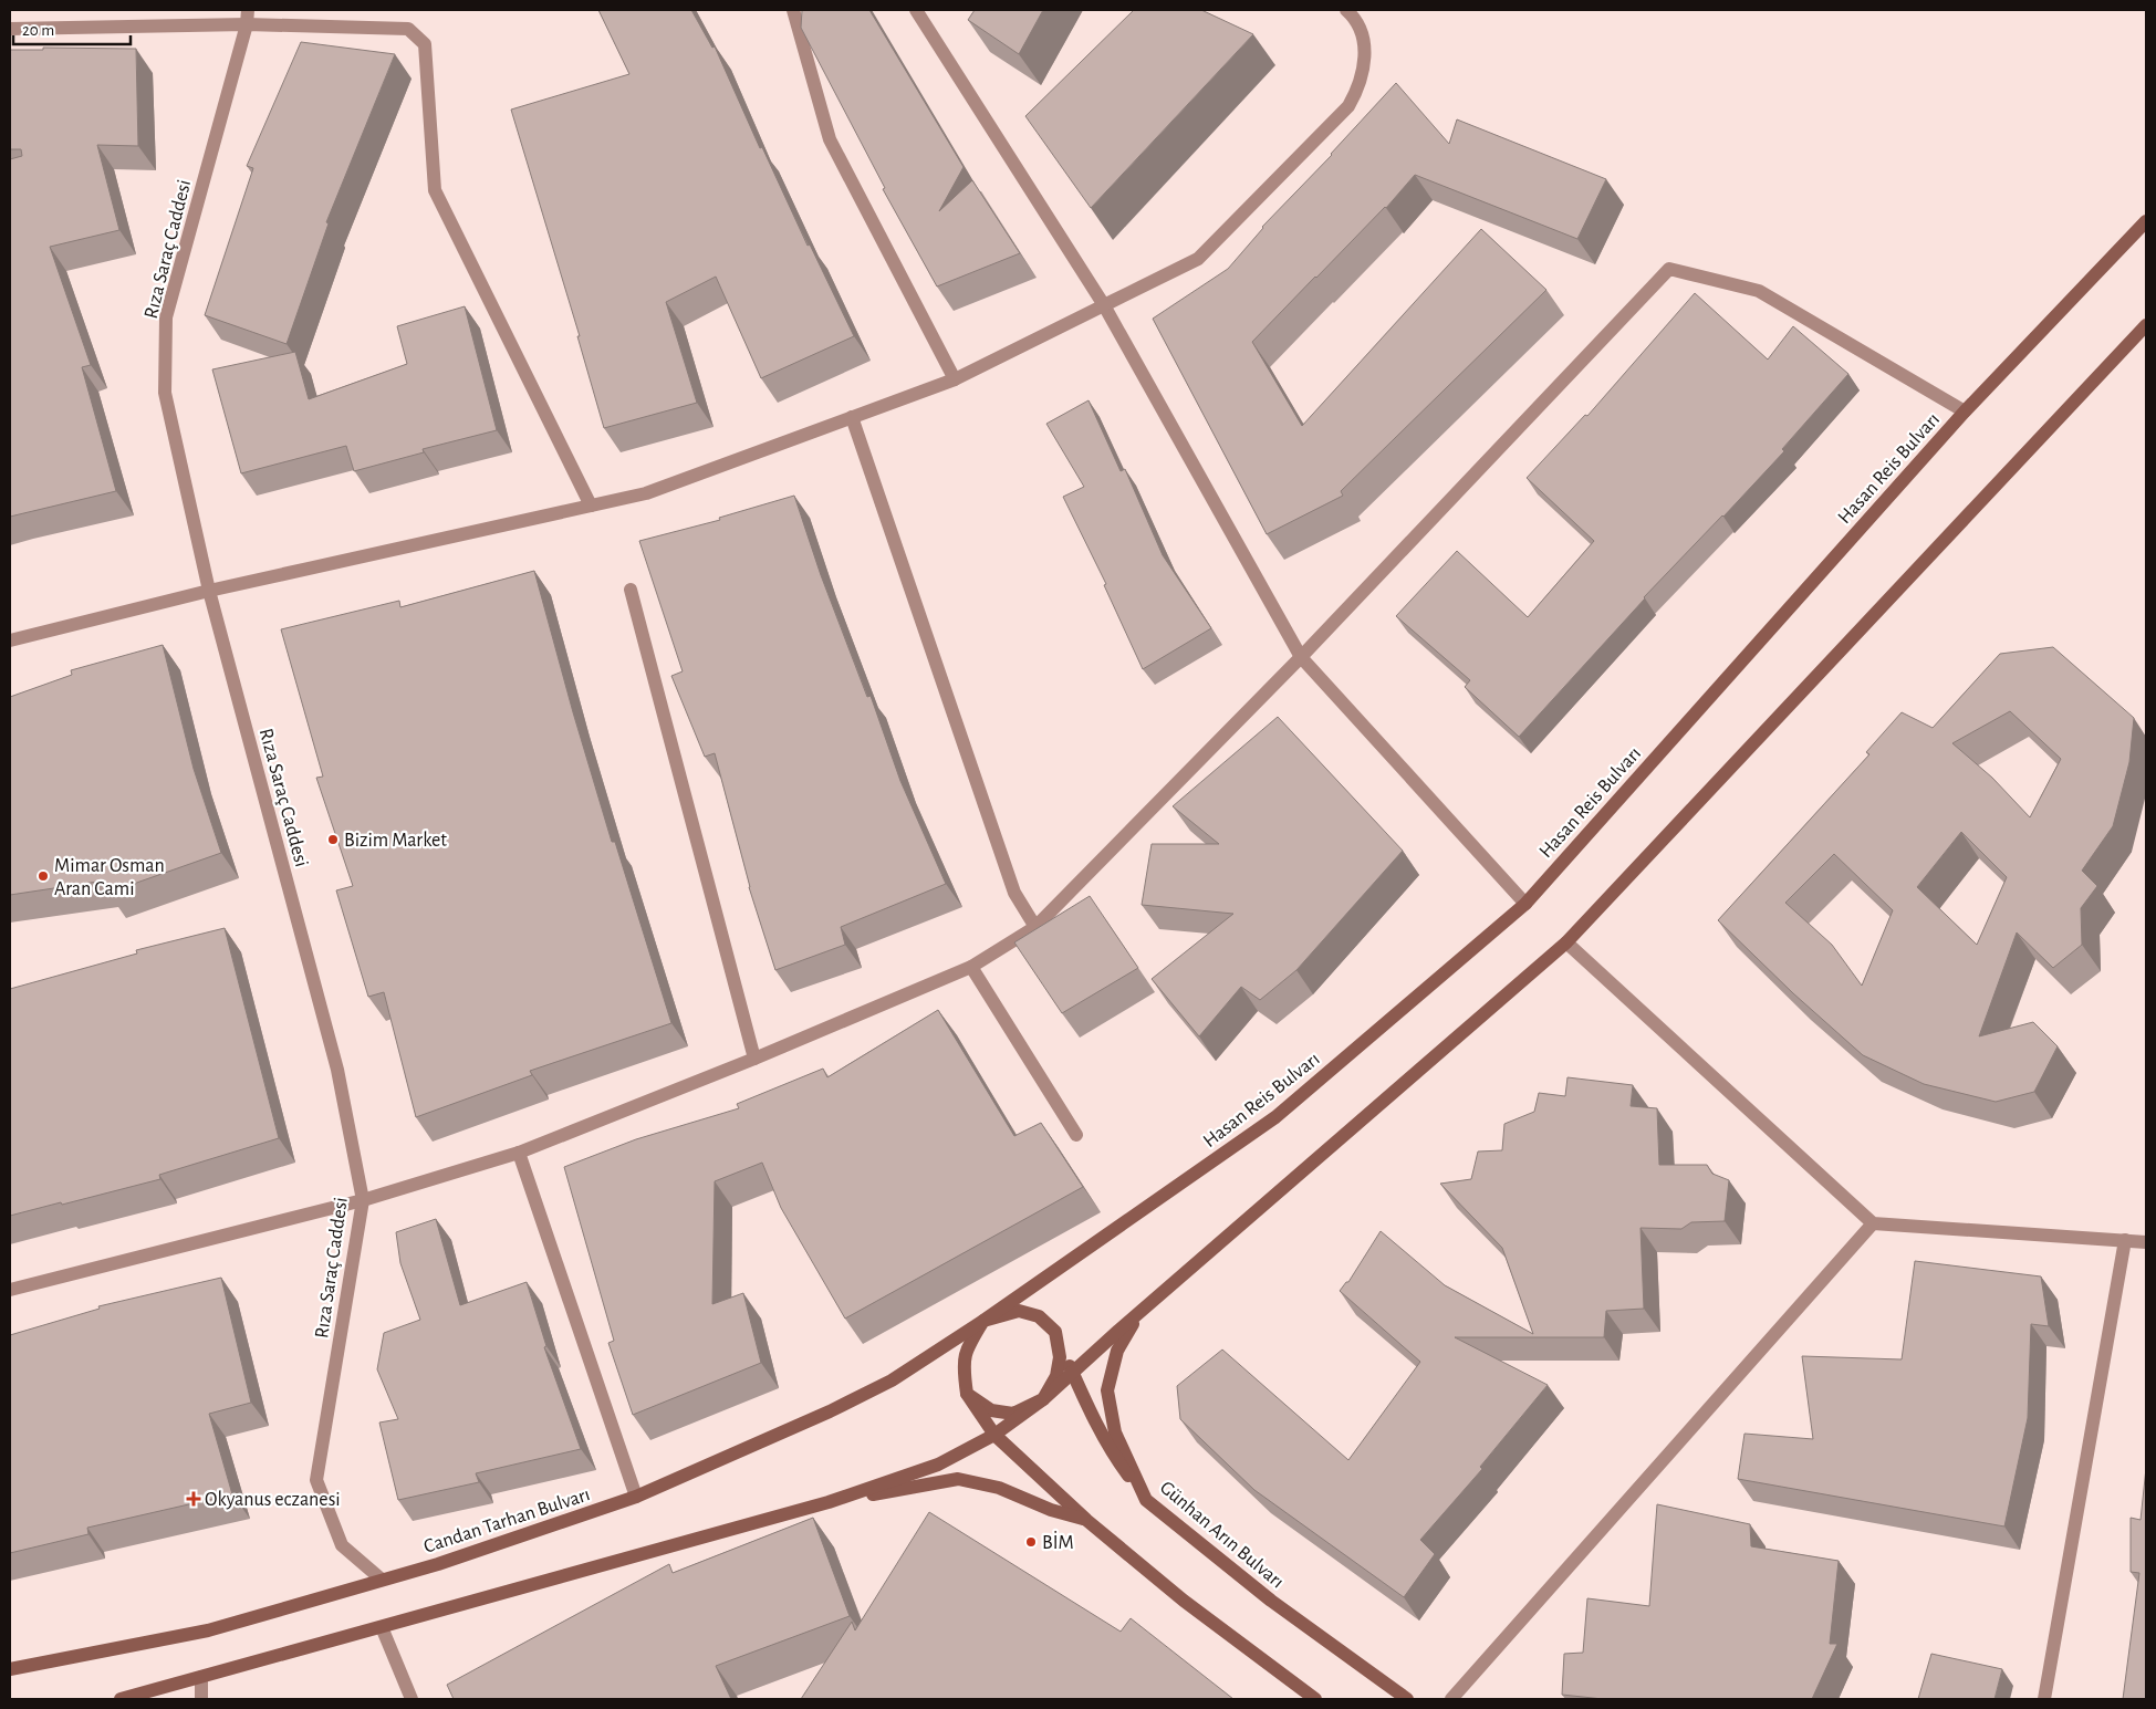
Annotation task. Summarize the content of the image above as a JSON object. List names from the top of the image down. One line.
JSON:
{"streets":{"main road":["Hasan Reis Bulvarı","Candan Tarhan Bulvarı","Günhan Arın Bulvarı"],"street":["Rıza Saraç Caddesi"]},"crossings":[["Rıza Saraç Caddesi","Candan Tarhan Bulvarı"],["Hasan Reis Bulvarı","Candan Tarhan Bulvarı"]],"places":{"other":["Bizim Market","Mimar Osman Aran Cami","BİM"],"health":["Okyanus eczanesi"]},"scale_bar":"20 m"}
